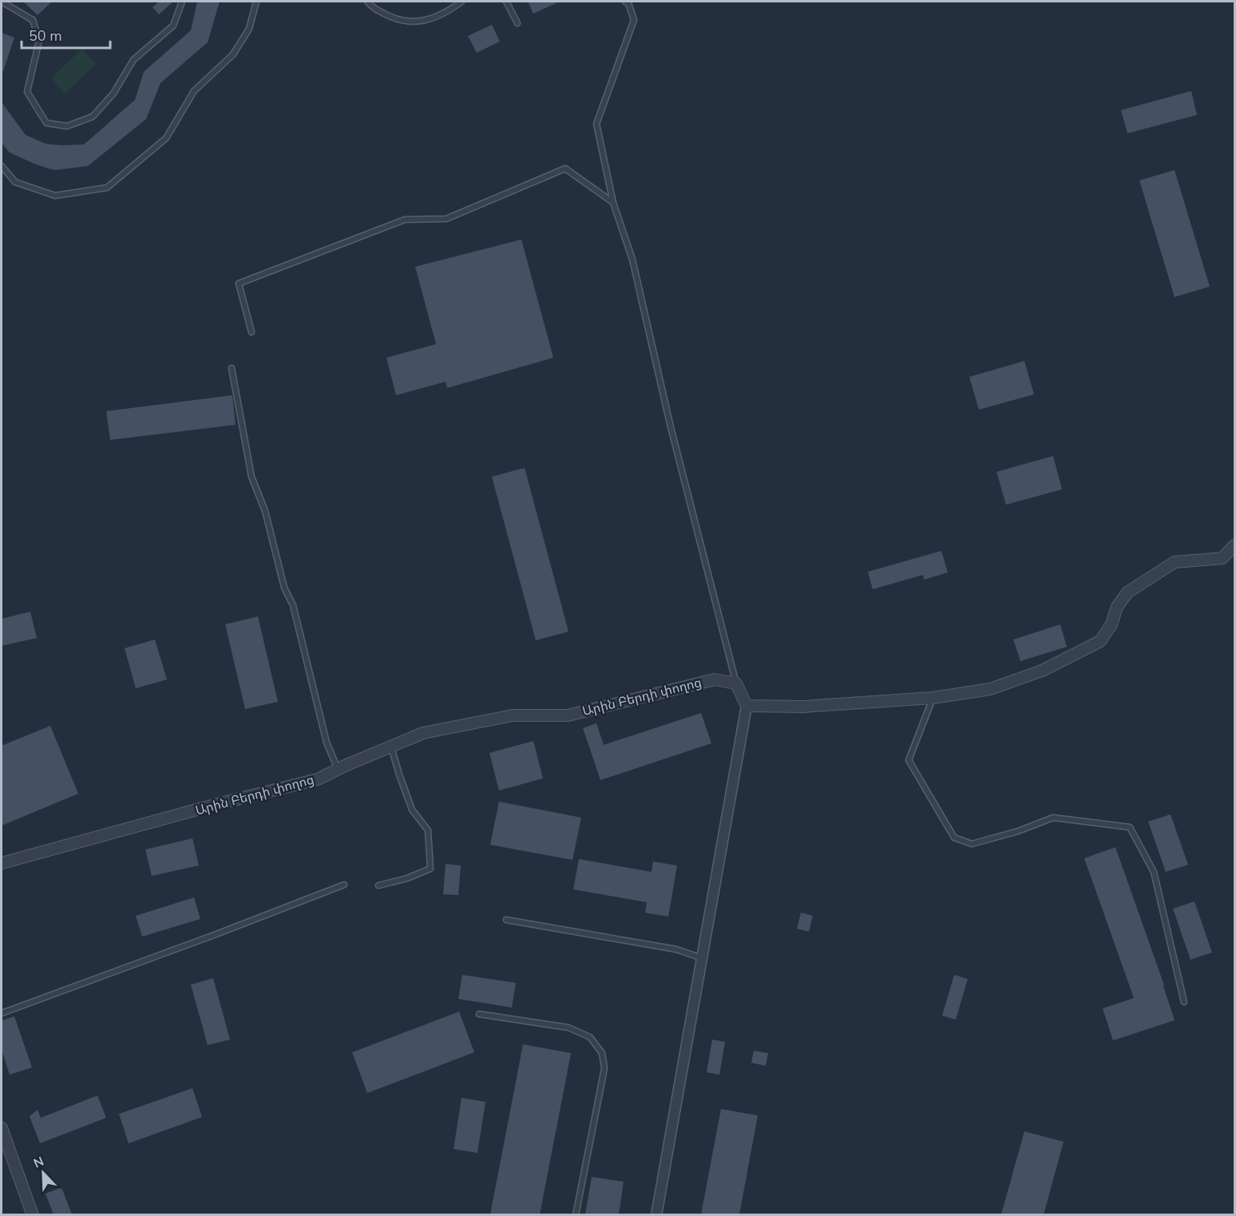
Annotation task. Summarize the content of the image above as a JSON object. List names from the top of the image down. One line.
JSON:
{"streets":{"street":["Արին Բերդի փողոց"]},"scale_bar":"50 m","north":"top left"}
